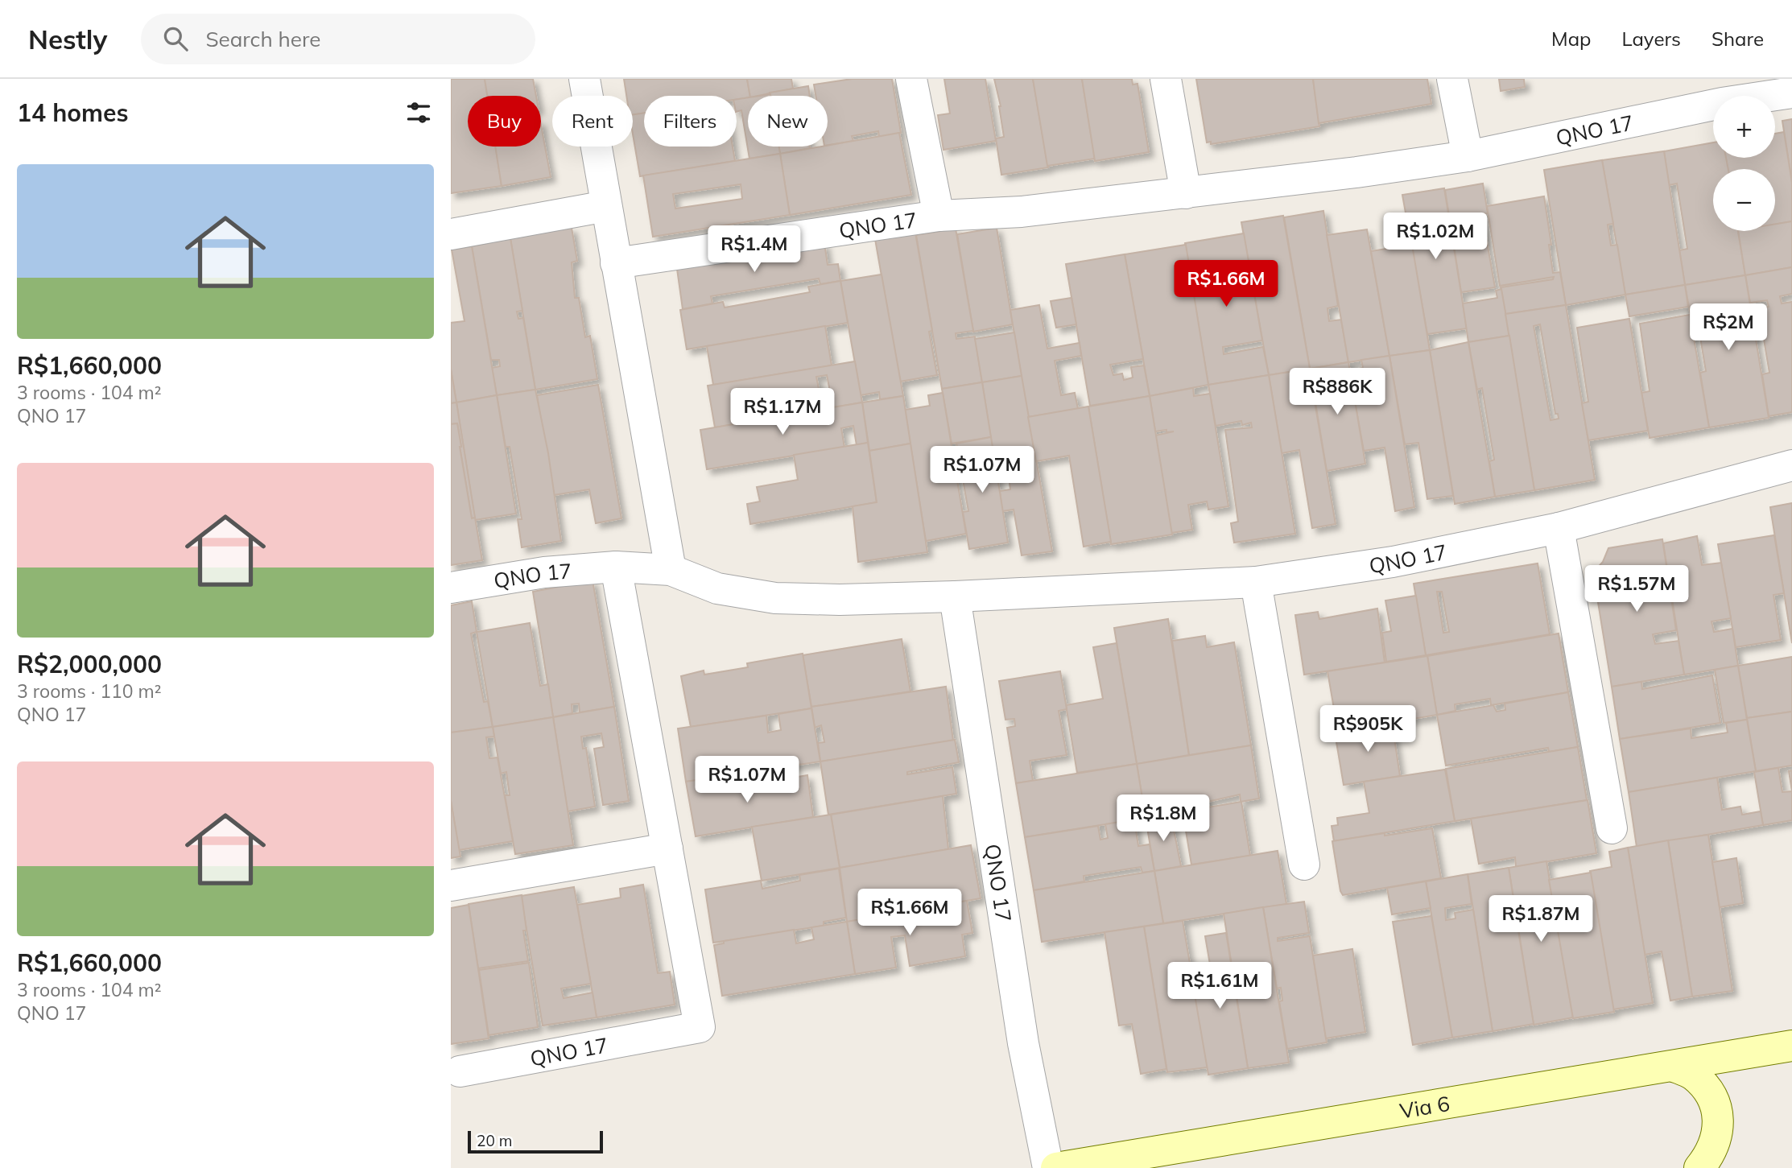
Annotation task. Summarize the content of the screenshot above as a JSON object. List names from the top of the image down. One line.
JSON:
{"streets":{"main road":["Via 6"],"street":["QNO 17"]},"scale_bar":"20 m","page":{"header":"Nestly","search":"Search here","nav":["Map","Layers","Share"],"heading":"14 homes","map_buttons":["+","−"],"chip":["Buy","Rent","Filters","New"],"list":[{"name":"R$1,660,000","note":"3 rooms · 104 m² · QNO 17"},{"name":"R$2,000,000","note":"3 rooms · 110 m² · QNO 17"},{"name":"R$1,660,000","note":"3 rooms · 104 m² · QNO 17"}],"price":["R$1.02M","R$1.4M","R$1.66M","R$2M","R$886K","R$1.17M","R$1.07M","R$1.57M","R$905K","R$1.07M","R$1.8M","R$1.66M","R$1.87M","R$1.61M"],"scale":"20 m"}}
